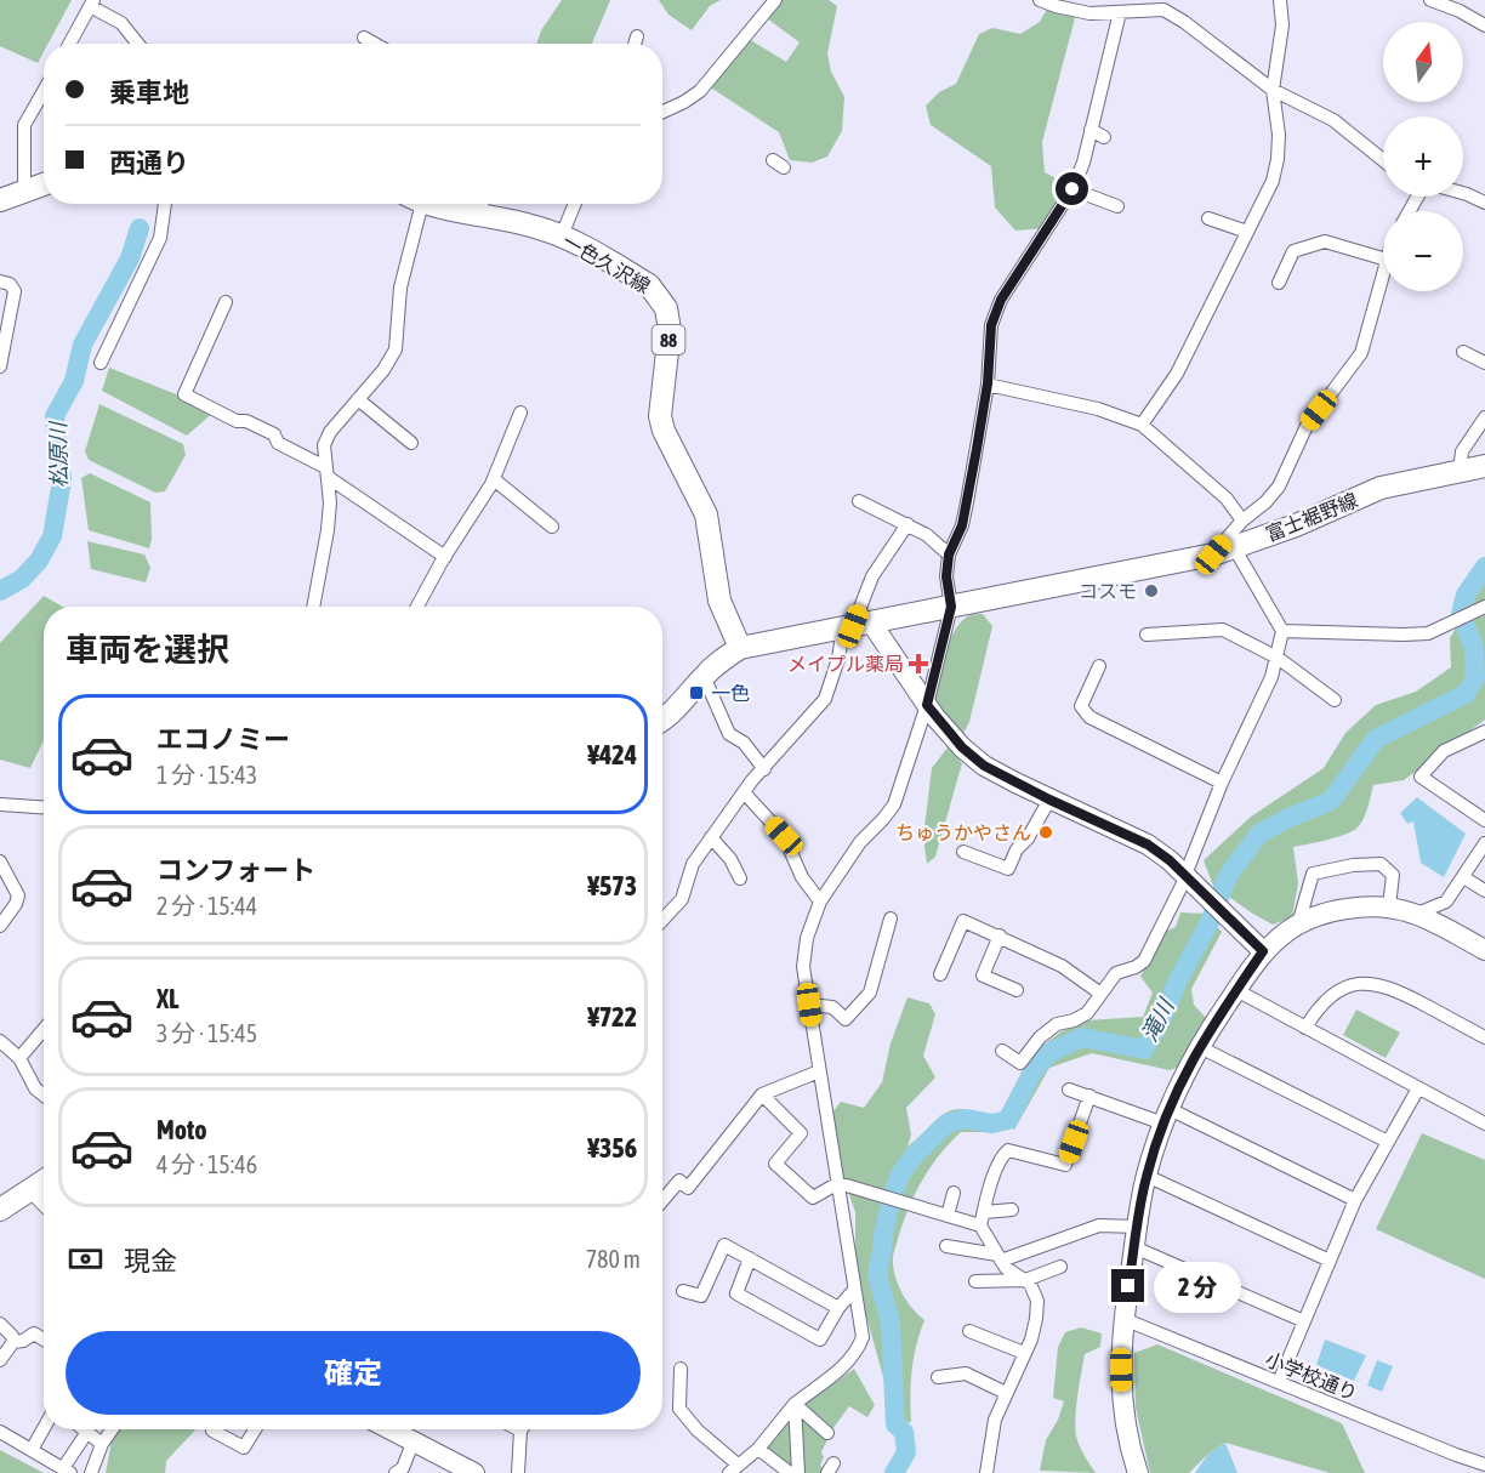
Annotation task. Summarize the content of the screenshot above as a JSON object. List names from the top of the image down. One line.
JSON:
{"streets":{"main road":["一色久沢線","88","富士裾野線"],"street":["小学校通り"]},"crossings":[["一色久沢線","富士裾野線"]],"water":["松原川","滝川"],"places":{"other":["コスモ","ちゅうかやさん"],"health":["メイプル薬局"],"transit":["一色"]},"north":"top","page":{"map_buttons":["+","−"],"banner":["乗車地","西通り"],"heading":"車両を選択","list":[{"name":"エコノミー","note":"1 分 · 15:43","value":"¥424"},{"name":"コンフォート","note":"2 分 · 15:44","value":"¥573"},{"name":"XL","note":"3 分 · 15:45","value":"¥722"},{"name":"Moto","note":"4 分 · 15:46","value":"¥356"}],"pay":["現金","780 m"],"bubble":"2 分","buttons":"確定"}}
